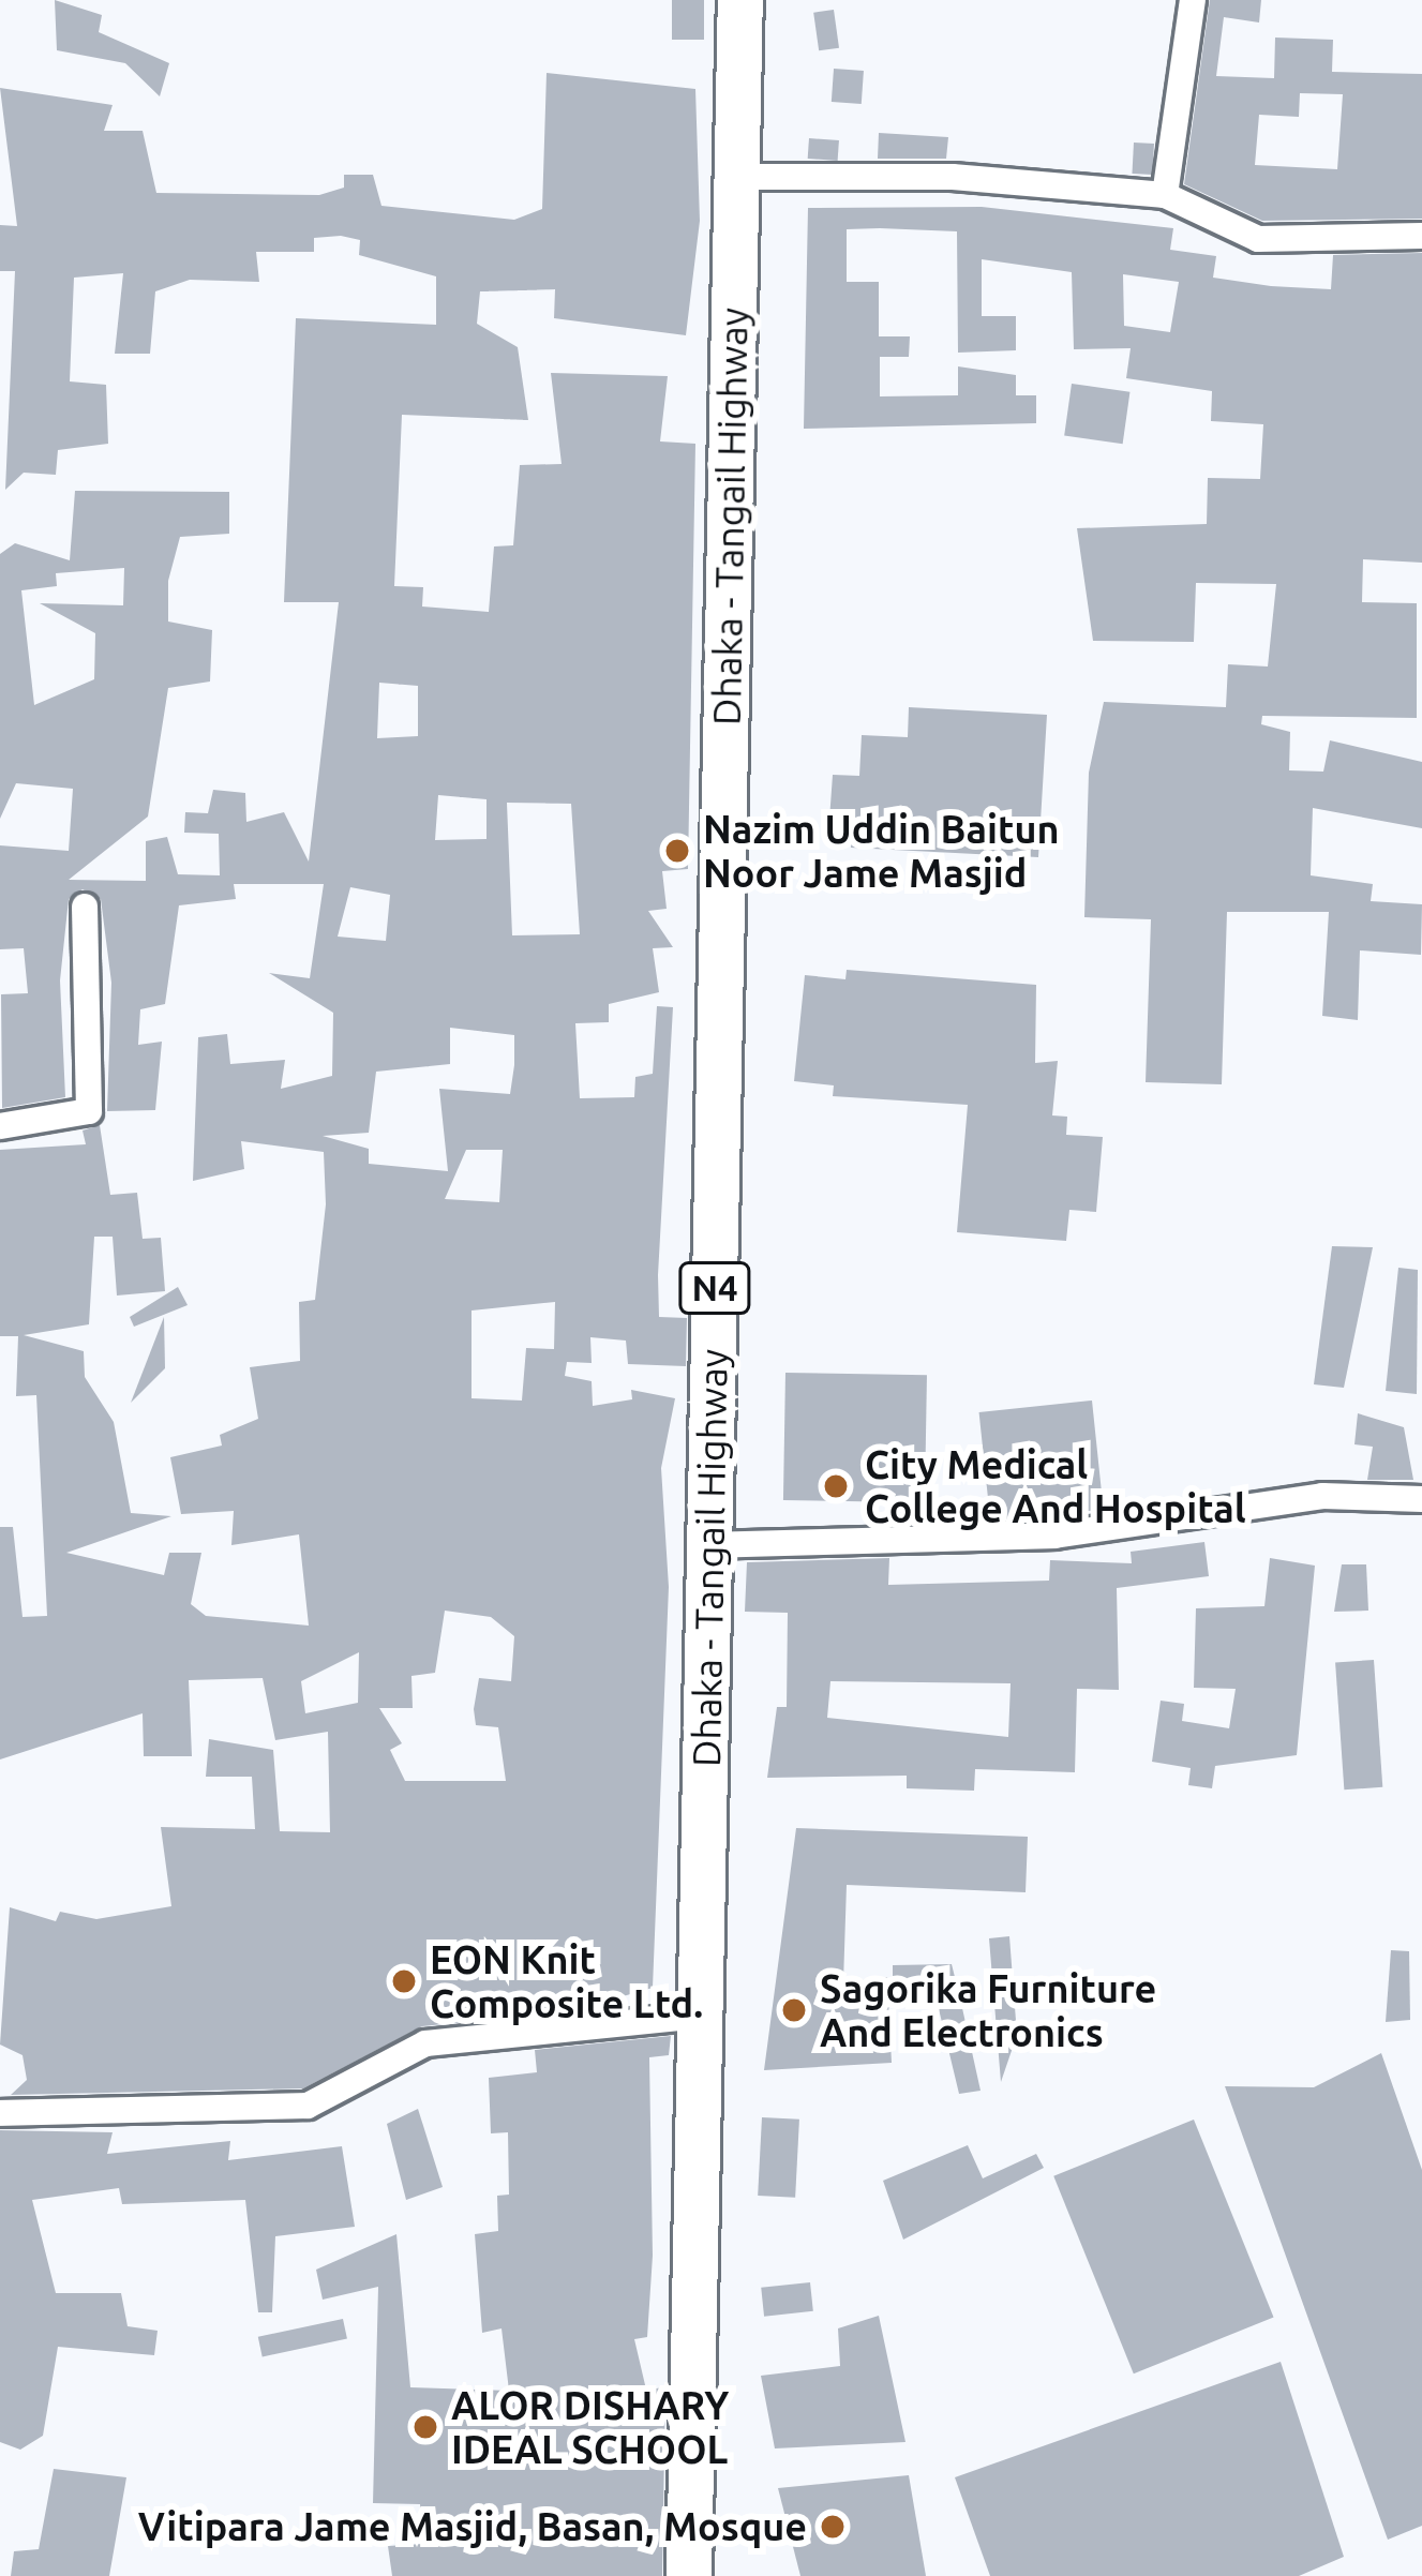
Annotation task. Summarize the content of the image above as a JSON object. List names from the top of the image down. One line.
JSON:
{"streets":{"highway":["Dhaka - Tangail Highway","N4"]},"places":["Nazim Uddin Baitun Noor Jame Masjid","City Medical College And Hospital","EON Knit Composite Ltd.","Sagorika Furniture And Electronics","ALOR DISHARY IDEAL SCHOOL","Vitipara Jame Masjid, Basan, Mosque"]}
